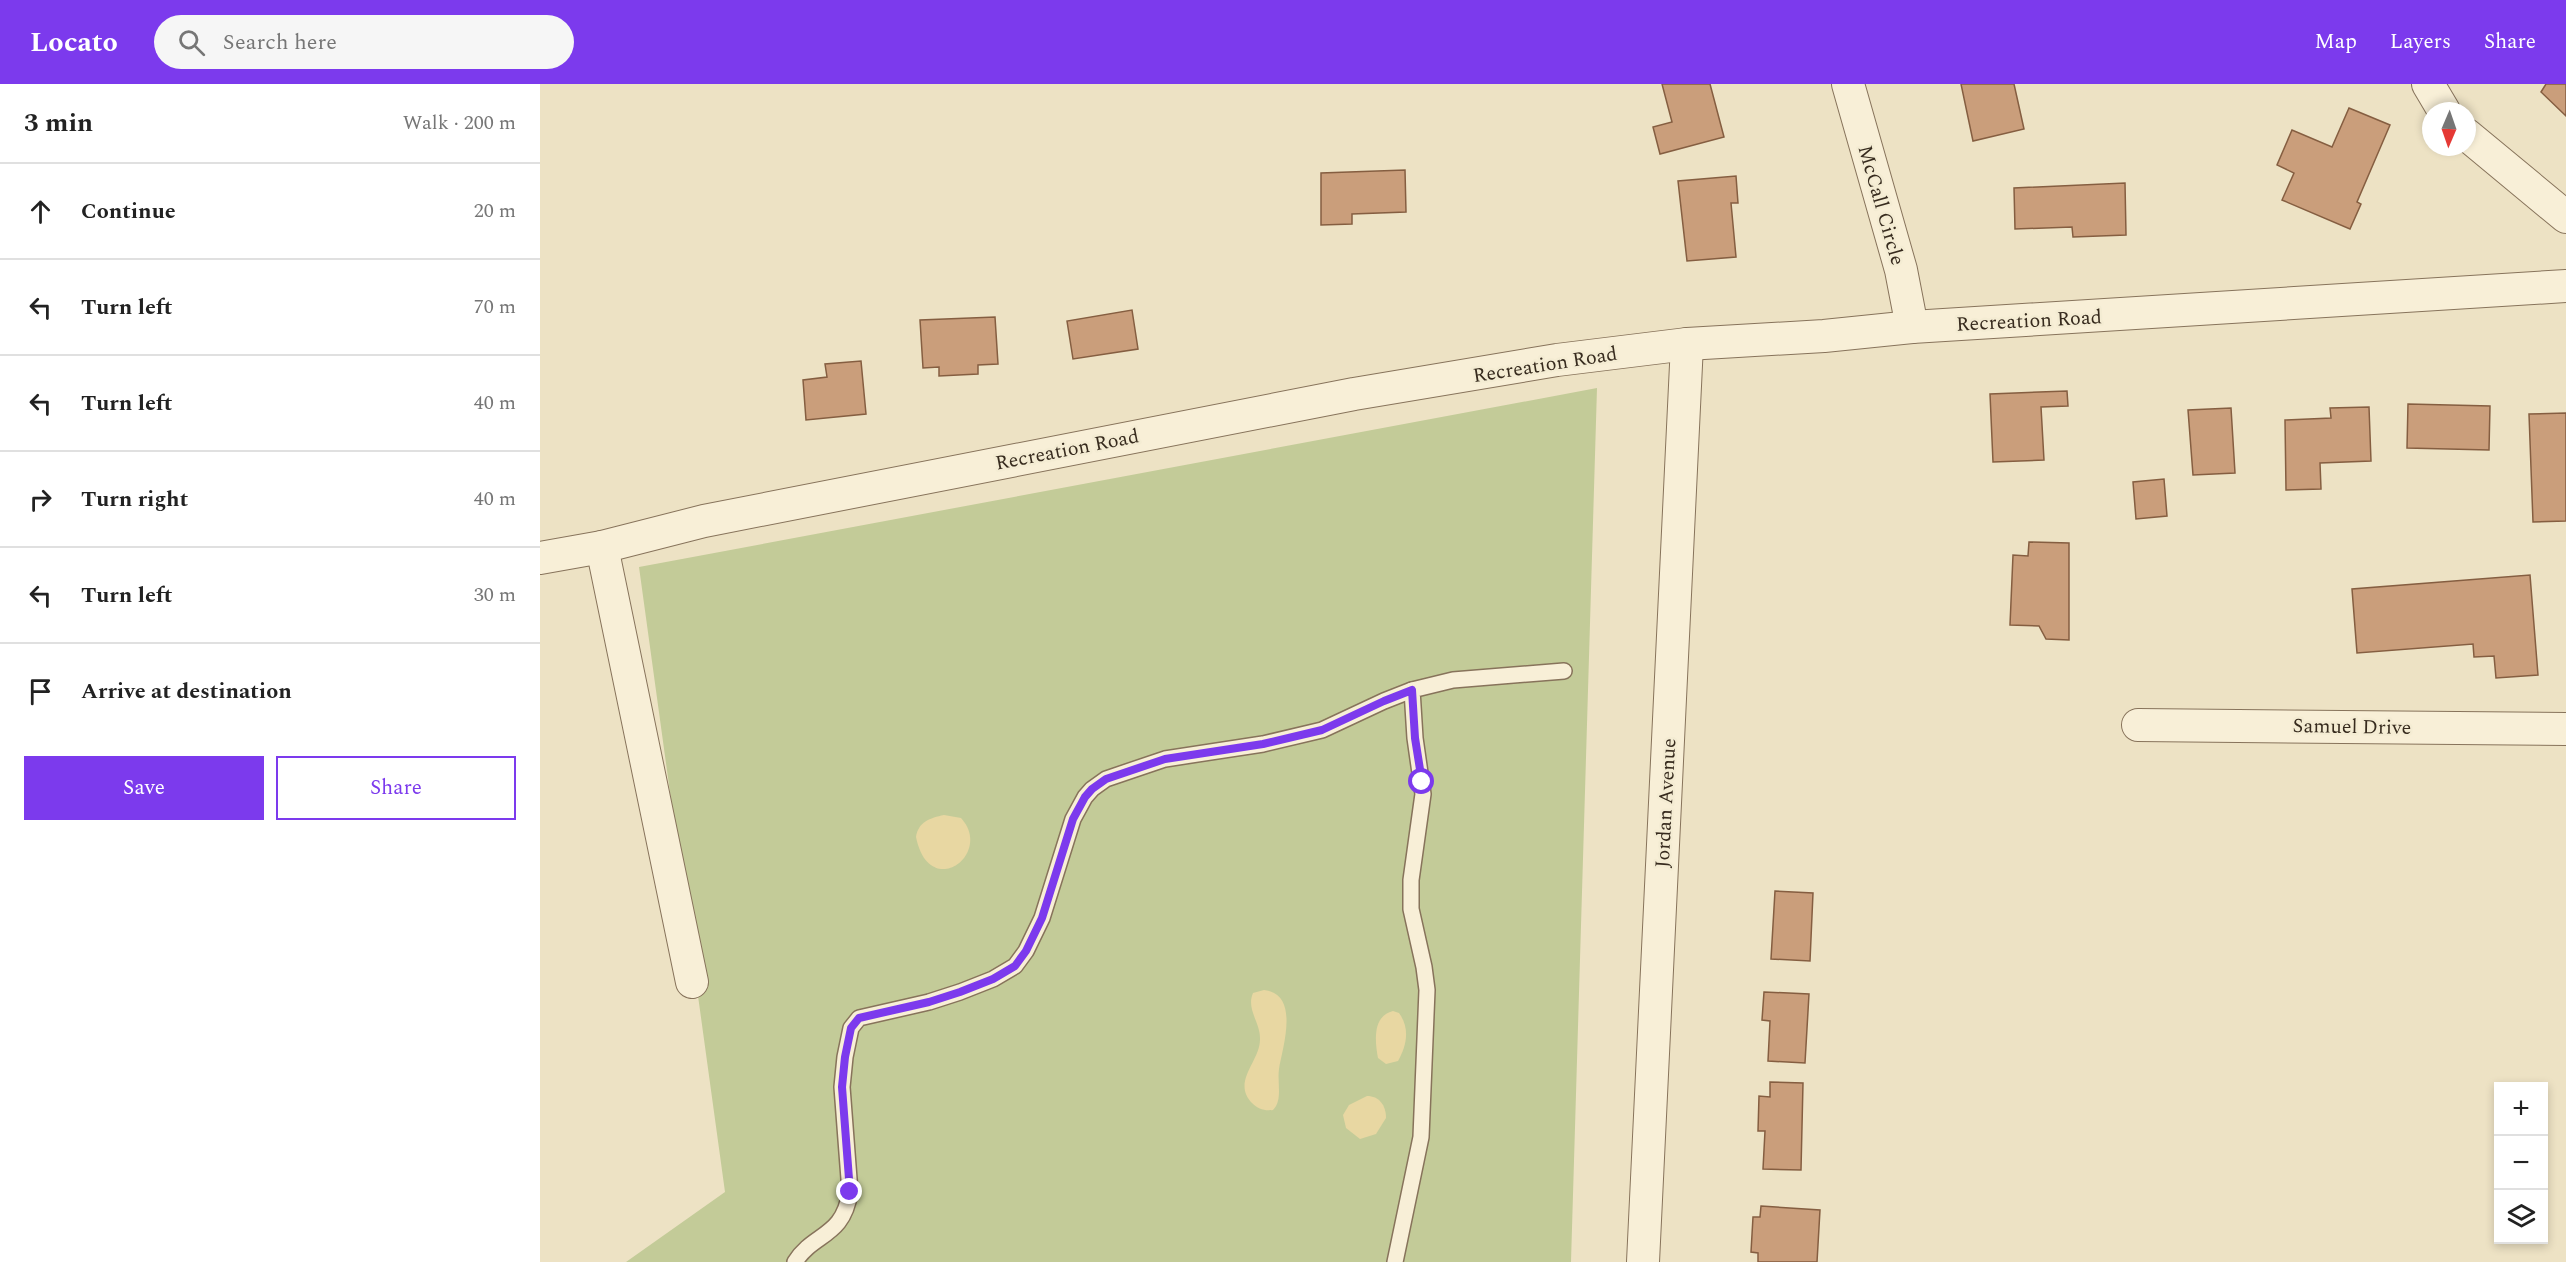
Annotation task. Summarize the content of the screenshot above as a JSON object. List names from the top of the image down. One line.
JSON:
{"streets":{"street":["McCall Circle","Recreation Road","Samuel Drive","Jordan Avenue"]},"crossings":[["McCall Circle","Recreation Road"],["Recreation Road","Jordan Avenue"]],"north":"bottom","page":{"header":"Locato","search":"Search here","nav":["Map","Layers","Share"],"heading":["3 min","Walk · 200 m"],"list":[["Continue","20 m"],["Turn left","70 m"],["Turn left","40 m"],["Turn right","40 m"],["Turn left","30 m"],"Arrive at destination"],"buttons":["Save","Share"],"map_buttons":["+","−"]}}
